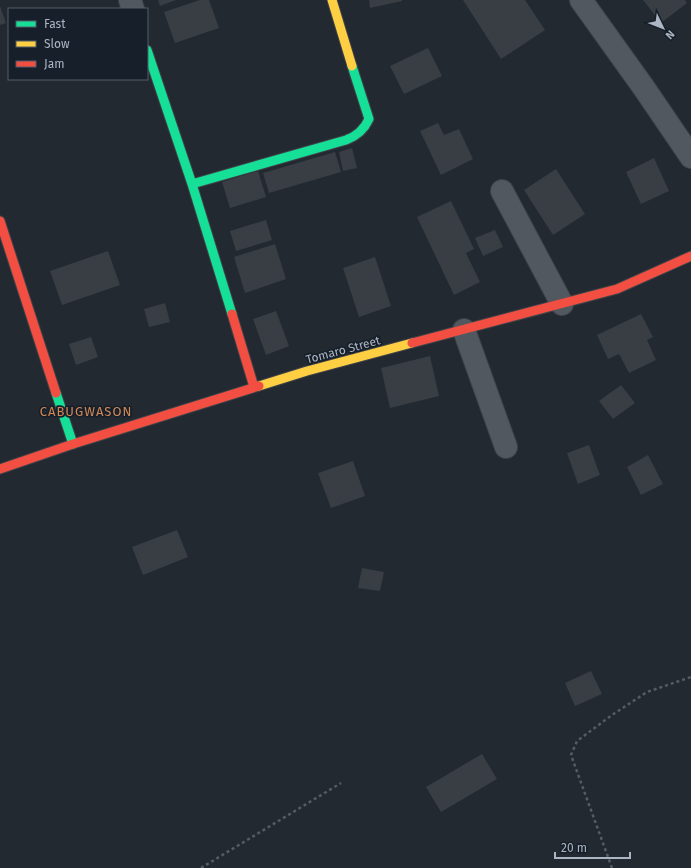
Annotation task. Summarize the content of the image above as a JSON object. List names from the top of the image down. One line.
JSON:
{"streets":{"street":["Tomaro Street"]},"districts":["CABUGWASON"],"legend":["Fast","Slow","Jam"],"scale_bar":"20 m","north":"bottom right"}
